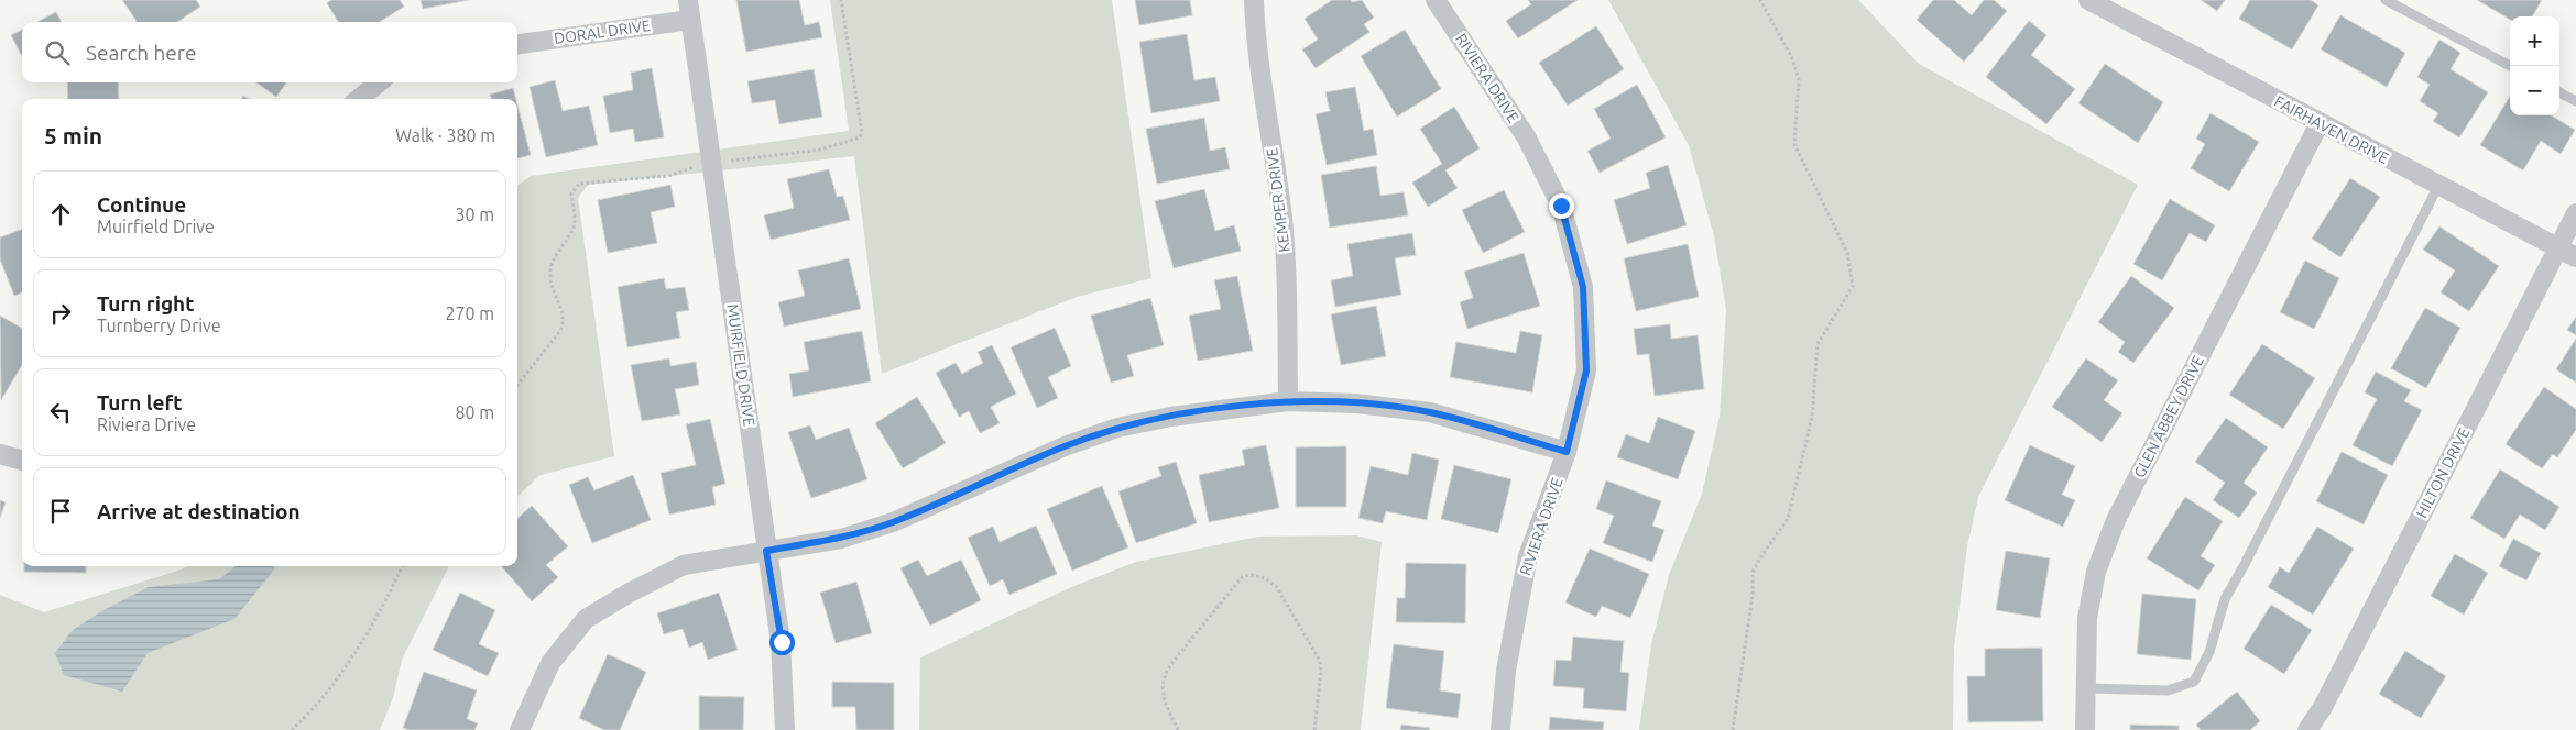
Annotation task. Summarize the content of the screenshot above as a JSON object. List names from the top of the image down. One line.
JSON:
{"streets":{"street":["DORAL DRIVE","RIVIERA DRIVE","FAIRHAVEN DRIVE","KEMPER DRIVE","MUIRFIELD DRIVE","GLEN ABBEY DRIVE","HILTON DRIVE"]},"crossings":[["DORAL DRIVE","MUIRFIELD DRIVE"],["FAIRHAVEN DRIVE","GLEN ABBEY DRIVE"],["FAIRHAVEN DRIVE","HILTON DRIVE"]],"page":{"map_buttons":["+","−"],"search":"Search here","heading":["5 min","Walk · 380 m"],"list":[["Continue","Muirfield Drive","30 m"],["Turn right","Turnberry Drive","270 m"],["Turn left","Riviera Drive","80 m"],"Arrive at destination"]}}
